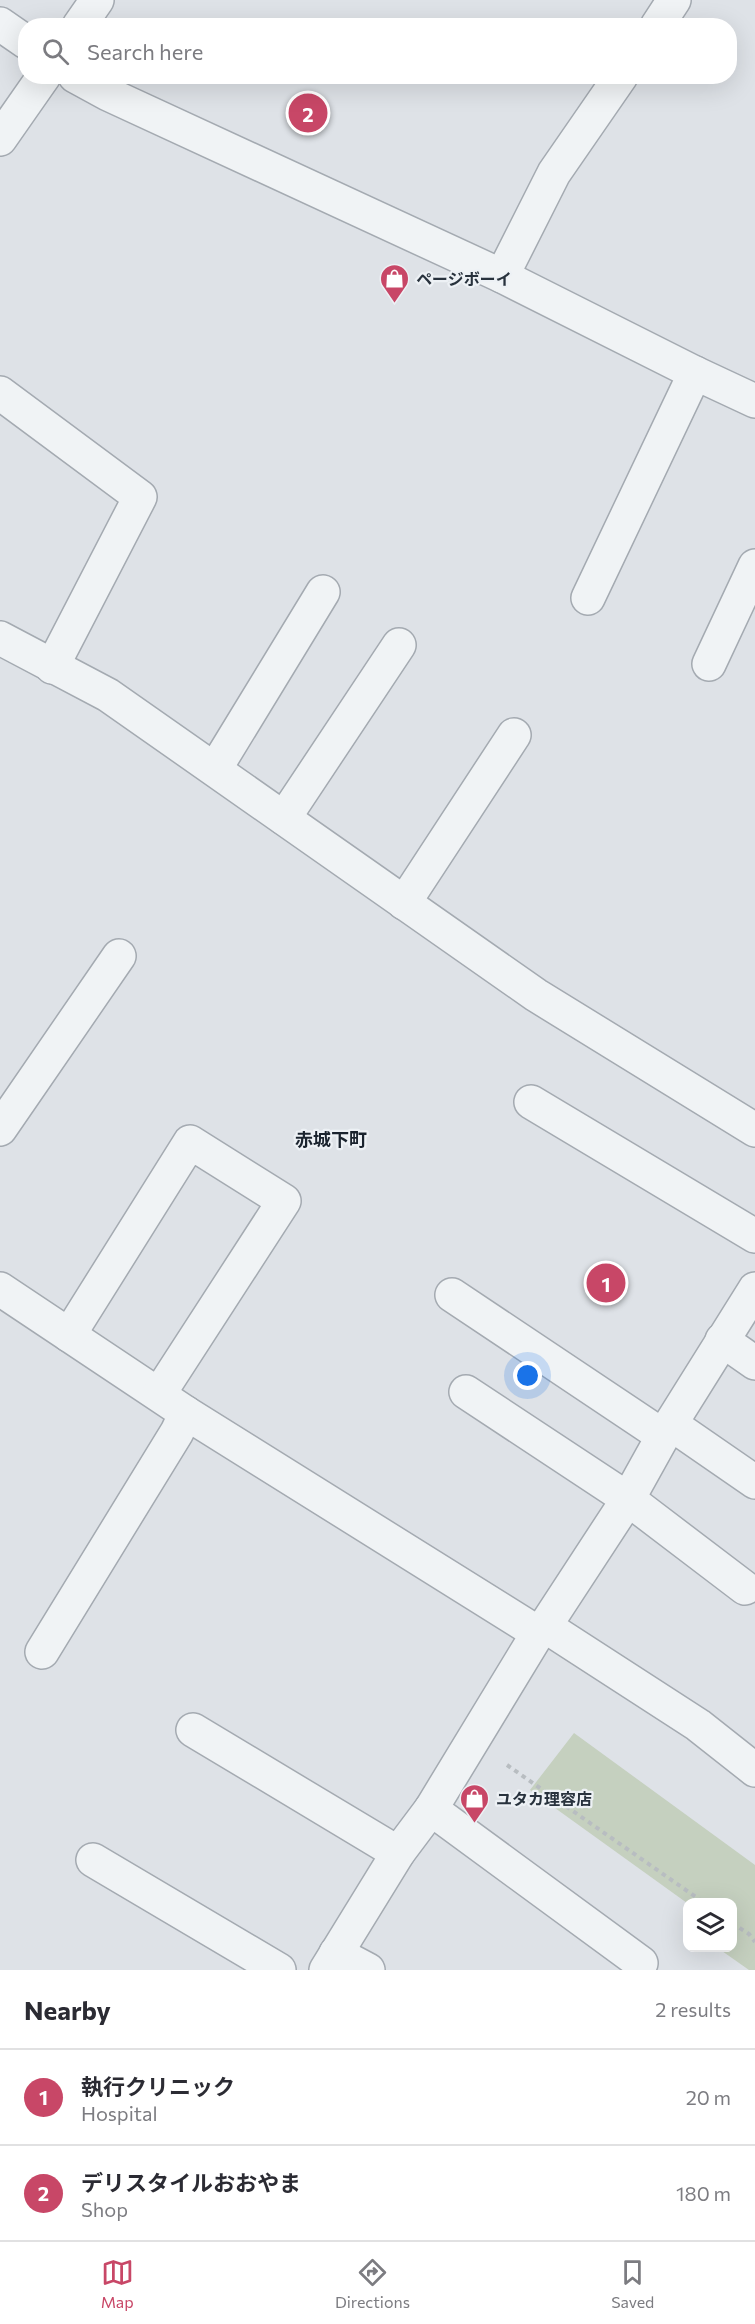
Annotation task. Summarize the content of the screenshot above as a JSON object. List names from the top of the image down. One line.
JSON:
{"districts":["赤城下町"],"places":{"shop":["ページボーイ","ユタカ理容店"]},"page":{"search":"Search here","pins":["2","1"],"heading":["Nearby","2 results"],"list":[{"mark":"1","name":"執行クリニック","note":"Hospital","value":"20 m"},{"mark":"2","name":"デリスタイルおおやま","note":"Shop","value":"180 m"}],"nav":["Map","Directions","Saved"]}}
